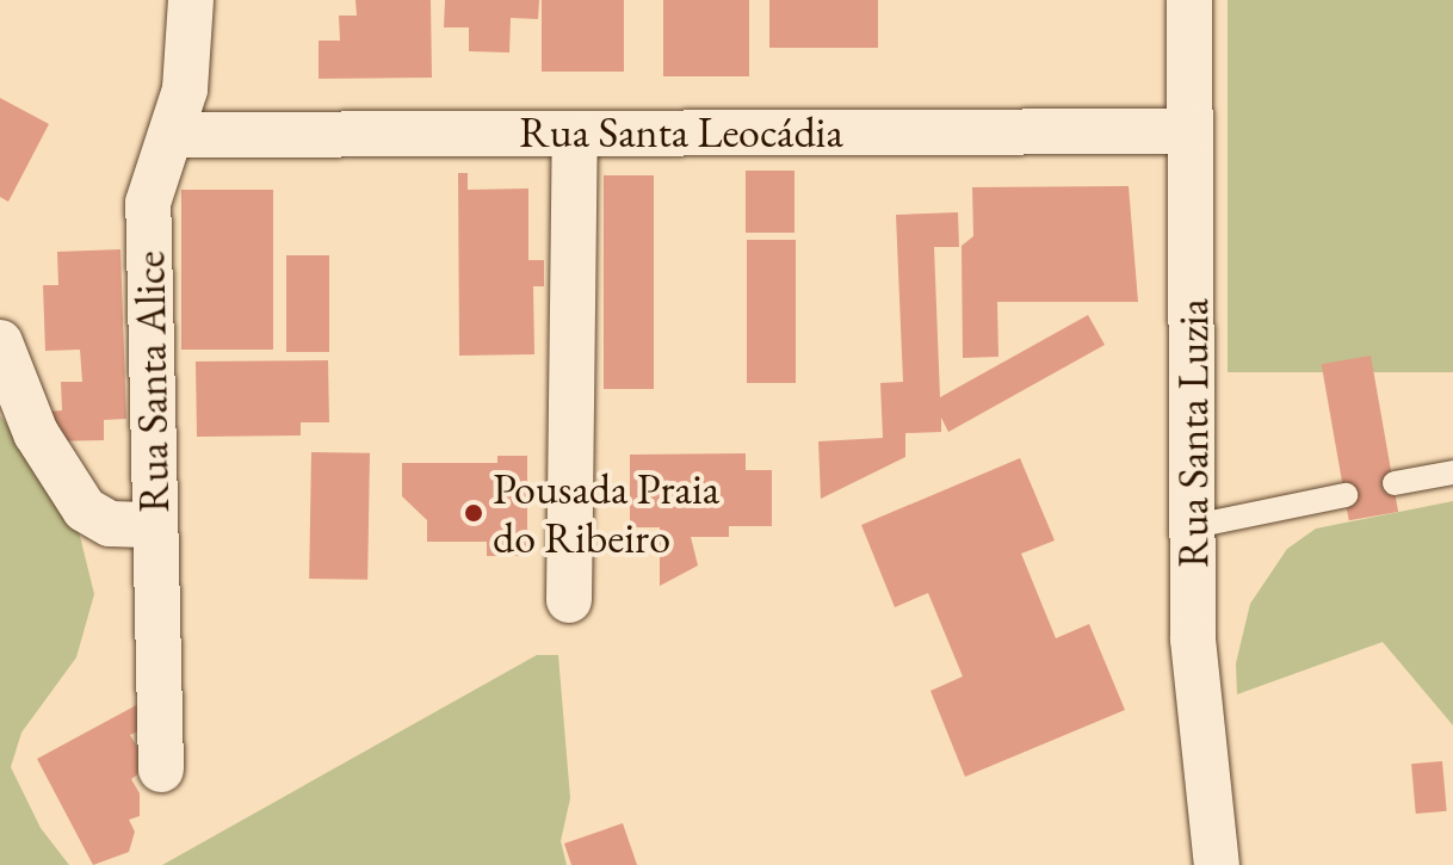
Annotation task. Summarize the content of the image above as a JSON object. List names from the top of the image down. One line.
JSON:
{"streets":{"street":["Rua Santa Leocádia","Rua Santa Alice","Rua Santa Luzia"]},"crossings":[["Rua Santa Leocádia","Rua Santa Alice"],["Rua Santa Leocádia","Rua Santa Luzia"]],"places":["Pousada Praia do Ribeiro"]}
